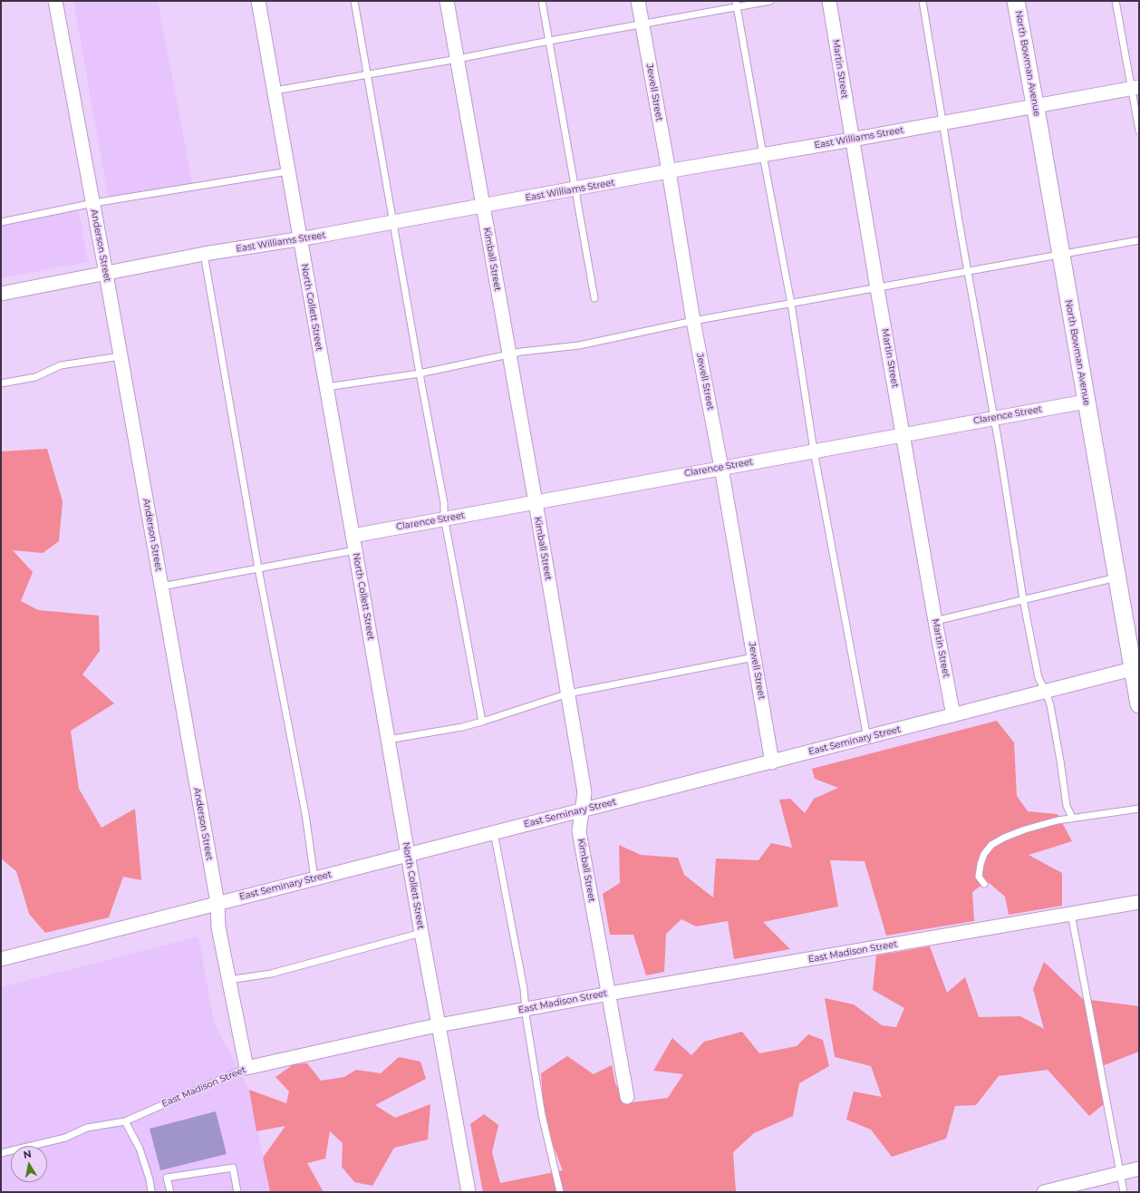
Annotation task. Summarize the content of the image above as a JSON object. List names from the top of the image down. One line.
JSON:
{"streets":{"street":["North Bowman Avenue","Martin Street","Jewell Street","East Williams Street","Anderson Street","Kimball Street","North Collett Street","Clarence Street","East Seminary Street","East Madison Street"]},"crossings":[["North Bowman Avenue","East Williams Street"],["North Bowman Avenue","Clarence Street"],["North Bowman Avenue","East Seminary Street"],["Martin Street","East Williams Street"],["Martin Street","Clarence Street"],["Martin Street","East Seminary Street"],["Jewell Street","East Williams Street"],["Jewell Street","Clarence Street"],["Jewell Street","East Seminary Street"],["East Williams Street","Anderson Street"],["East Williams Street","Kimball Street"],["East Williams Street","North Collett Street"],["Anderson Street","East Seminary Street"],["Anderson Street","East Madison Street"],["Kimball Street","Clarence Street"],["Kimball Street","East Seminary Street"],["Kimball Street","East Madison Street"],["North Collett Street","Clarence Street"],["North Collett Street","East Seminary Street"],["North Collett Street","East Madison Street"]],"north":"top"}
